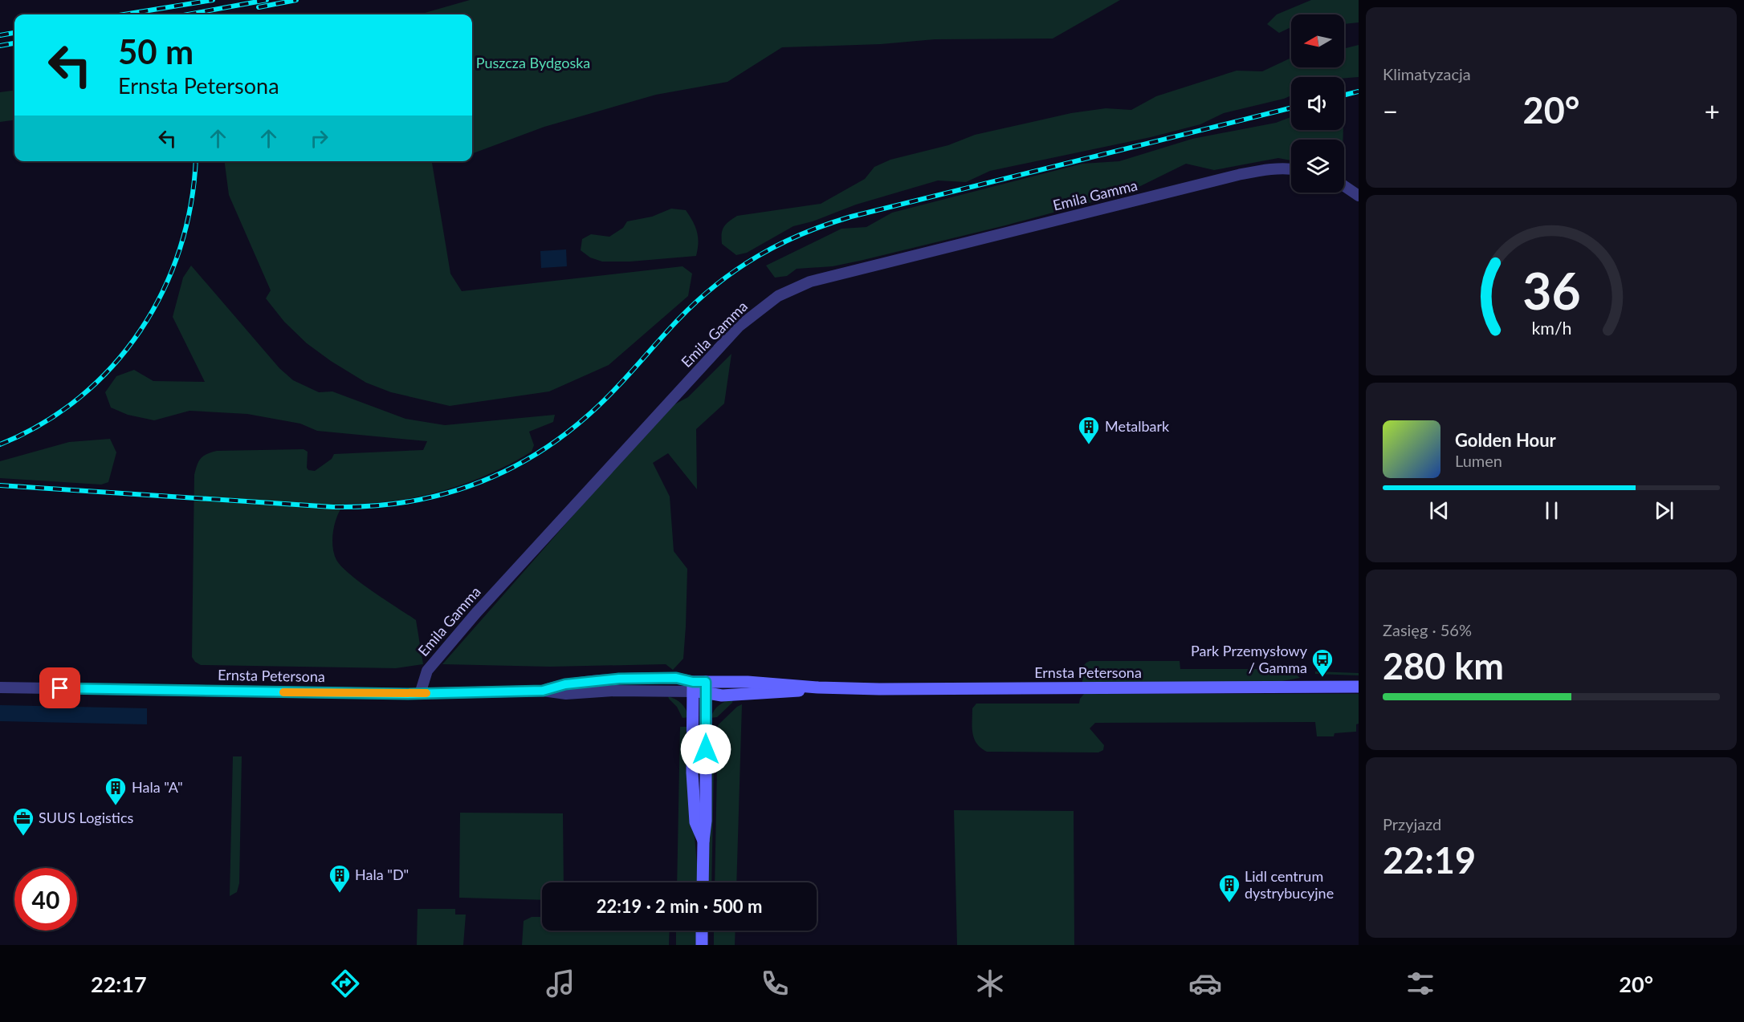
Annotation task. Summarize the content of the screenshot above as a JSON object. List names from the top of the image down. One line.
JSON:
{"streets":{"street":["Emila Gamma","Ernsta Petersona"]},"crossings":[["Emila Gamma","Ernsta Petersona"]],"parks":["Puszcza Bydgoska"],"places":{"building":["Metalbark","Hala \"A\"","Hala \"D\"","Lidl centrum dystrybucyjne"],"bus stop":["Park Przemysłowy / Gamma"],"office":["SUUS Logistics"]},"north":"left","page":{"tile":["Klimatyzacja",["Zasięg · 56%","280 km"],["Przyjazd","22:19"]],"turn":["50 m","Ernsta Petersona"],"heat":["−","20°","+"],"song":["Golden Hour","Lumen"],"limit":"40","trip":"22:19 · 2 min · 500 m","tabs":["22:17","20°"],"gauge":["36","km/h"]}}
